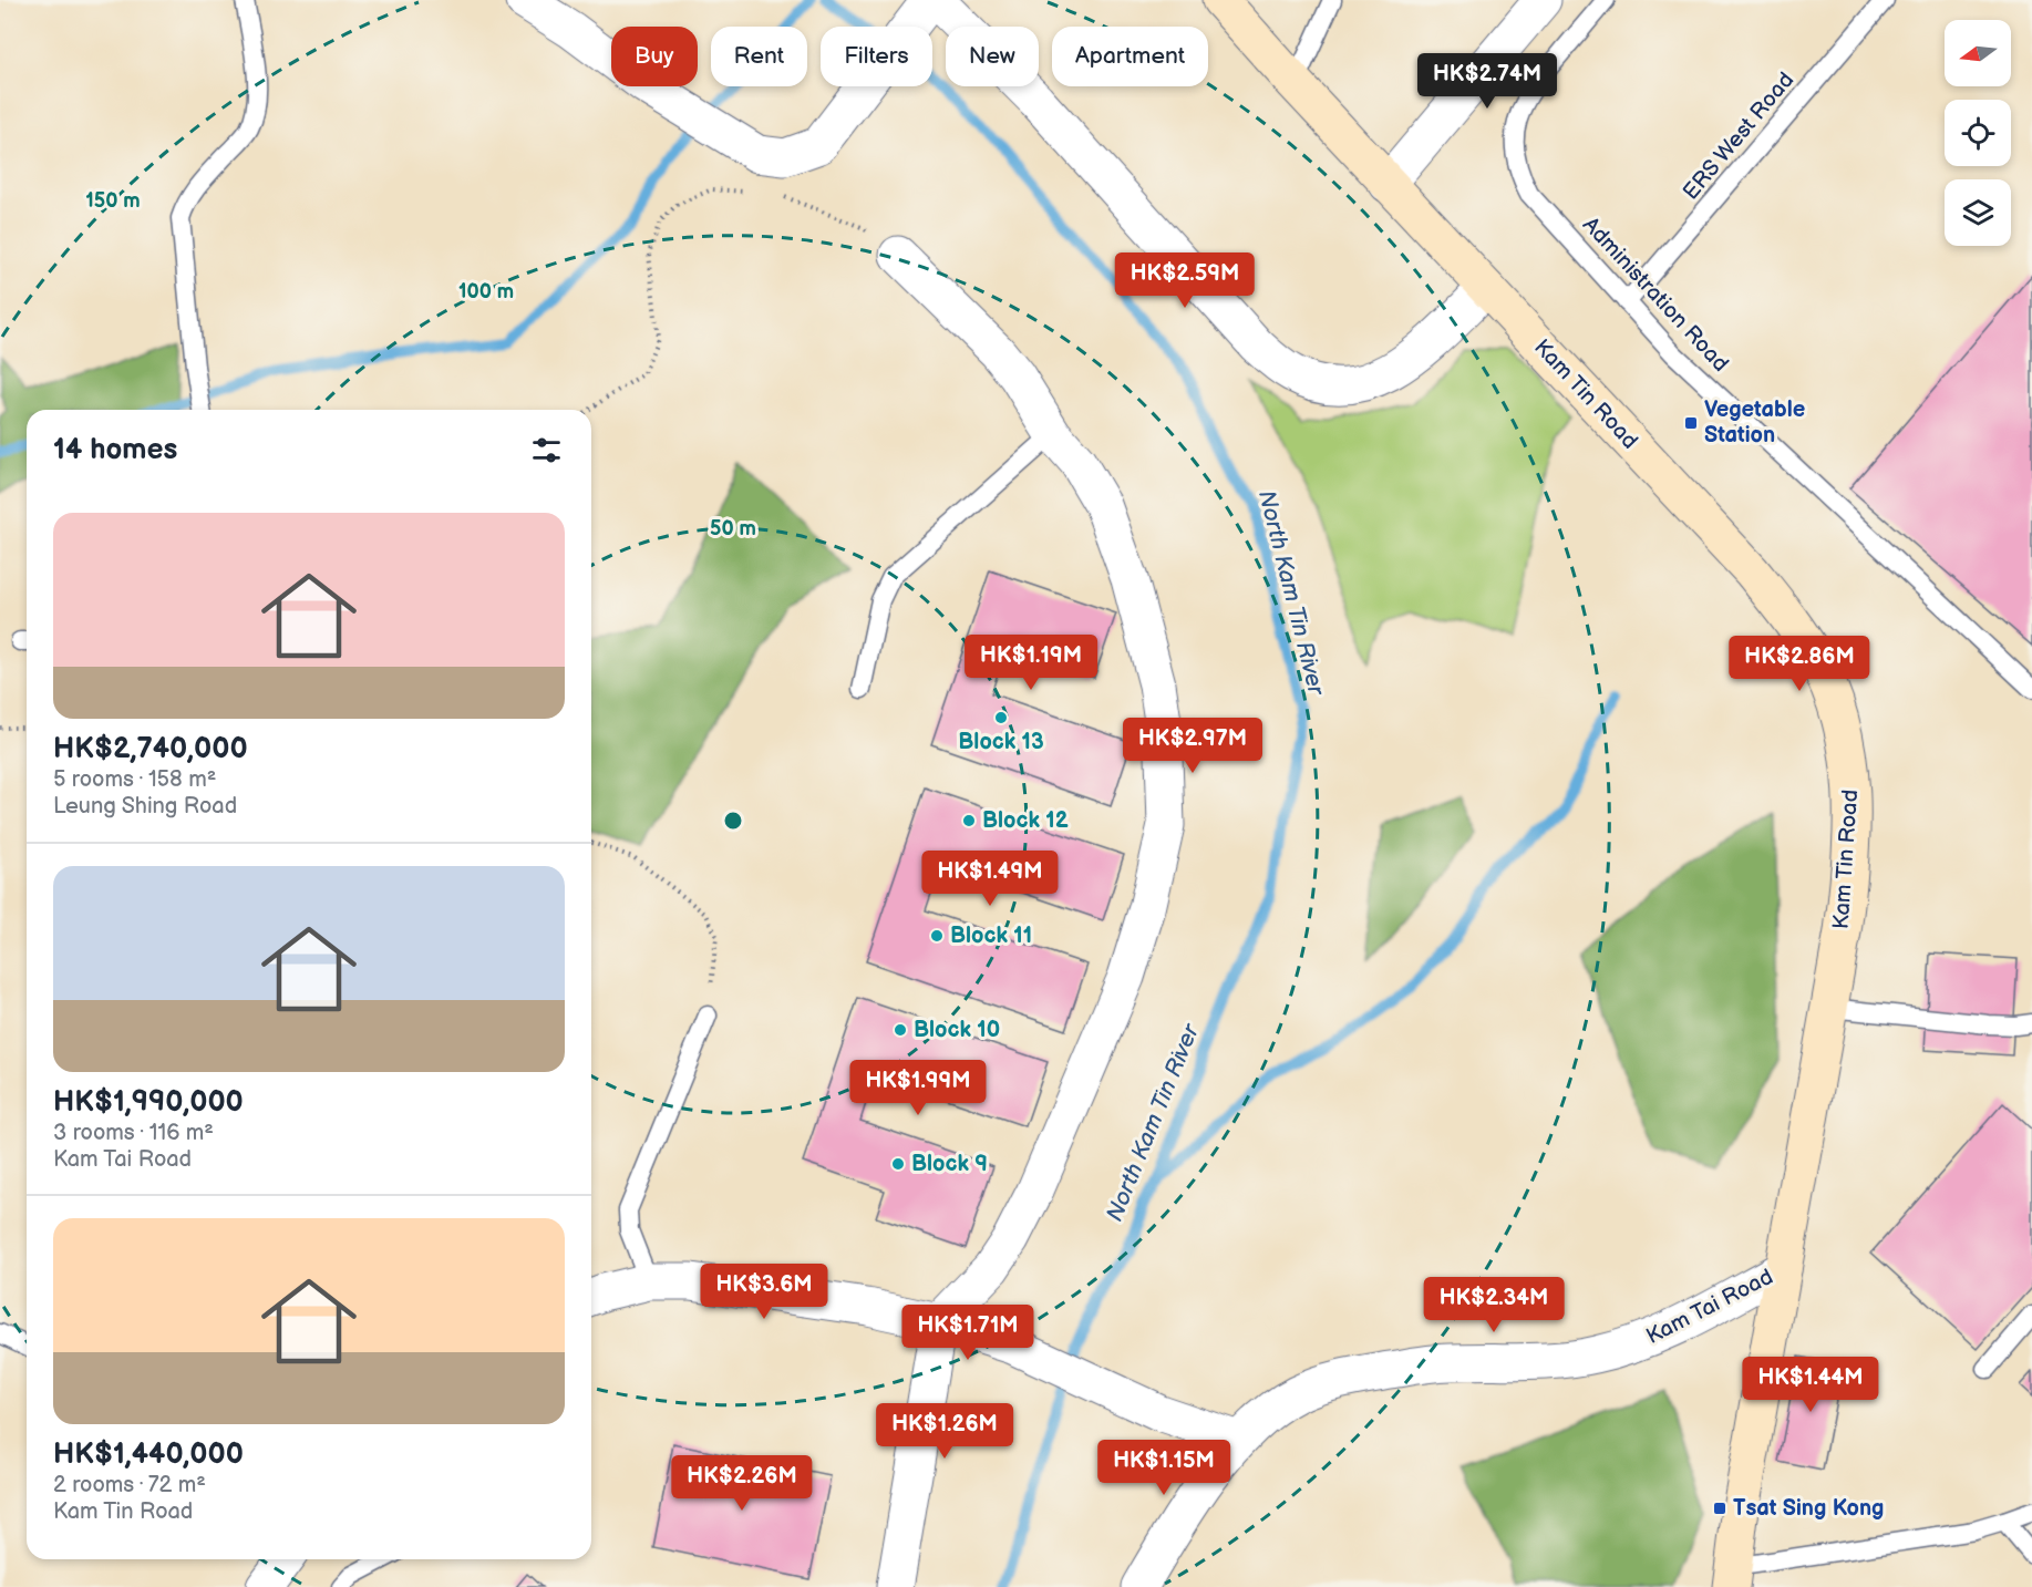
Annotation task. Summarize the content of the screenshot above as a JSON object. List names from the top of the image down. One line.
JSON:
{"streets":{"main road":["Kam Tin Road"],"street":["Kam Tai Road"],"lane":["ERS West Road","Administration Road"]},"crossings":[["ERS West Road","Administration Road"],["Kam Tin Road","Kam Tai Road"]],"water":["North Kam Tin River"],"places":{"transit":["Vegetable Station","Tsat Sing Kong"],"other":["Block 13","Block 12","Block 11","Block 10","Block 9"]},"north":"left","page":{"chip":["Buy","Rent","Filters","New","Apartment"],"price":["HK$2.74M","HK$2.59M","HK$1.19M","HK$2.86M","HK$2.97M","HK$1.49M","HK$1.99M","HK$3.6M","HK$2.34M","HK$1.71M","HK$1.44M","HK$1.26M","HK$1.15M","HK$2.26M"],"heading":"14 homes","list":[{"name":"HK$2,740,000","note":"5 rooms · 158 m² · Leung Shing Road"},{"name":"HK$1,990,000","note":"3 rooms · 116 m² · Kam Tai Road"},{"name":"HK$1,440,000","note":"2 rooms · 72 m² · Kam Tin Road"}]},"rings":["150 m","100 m","50 m"]}
